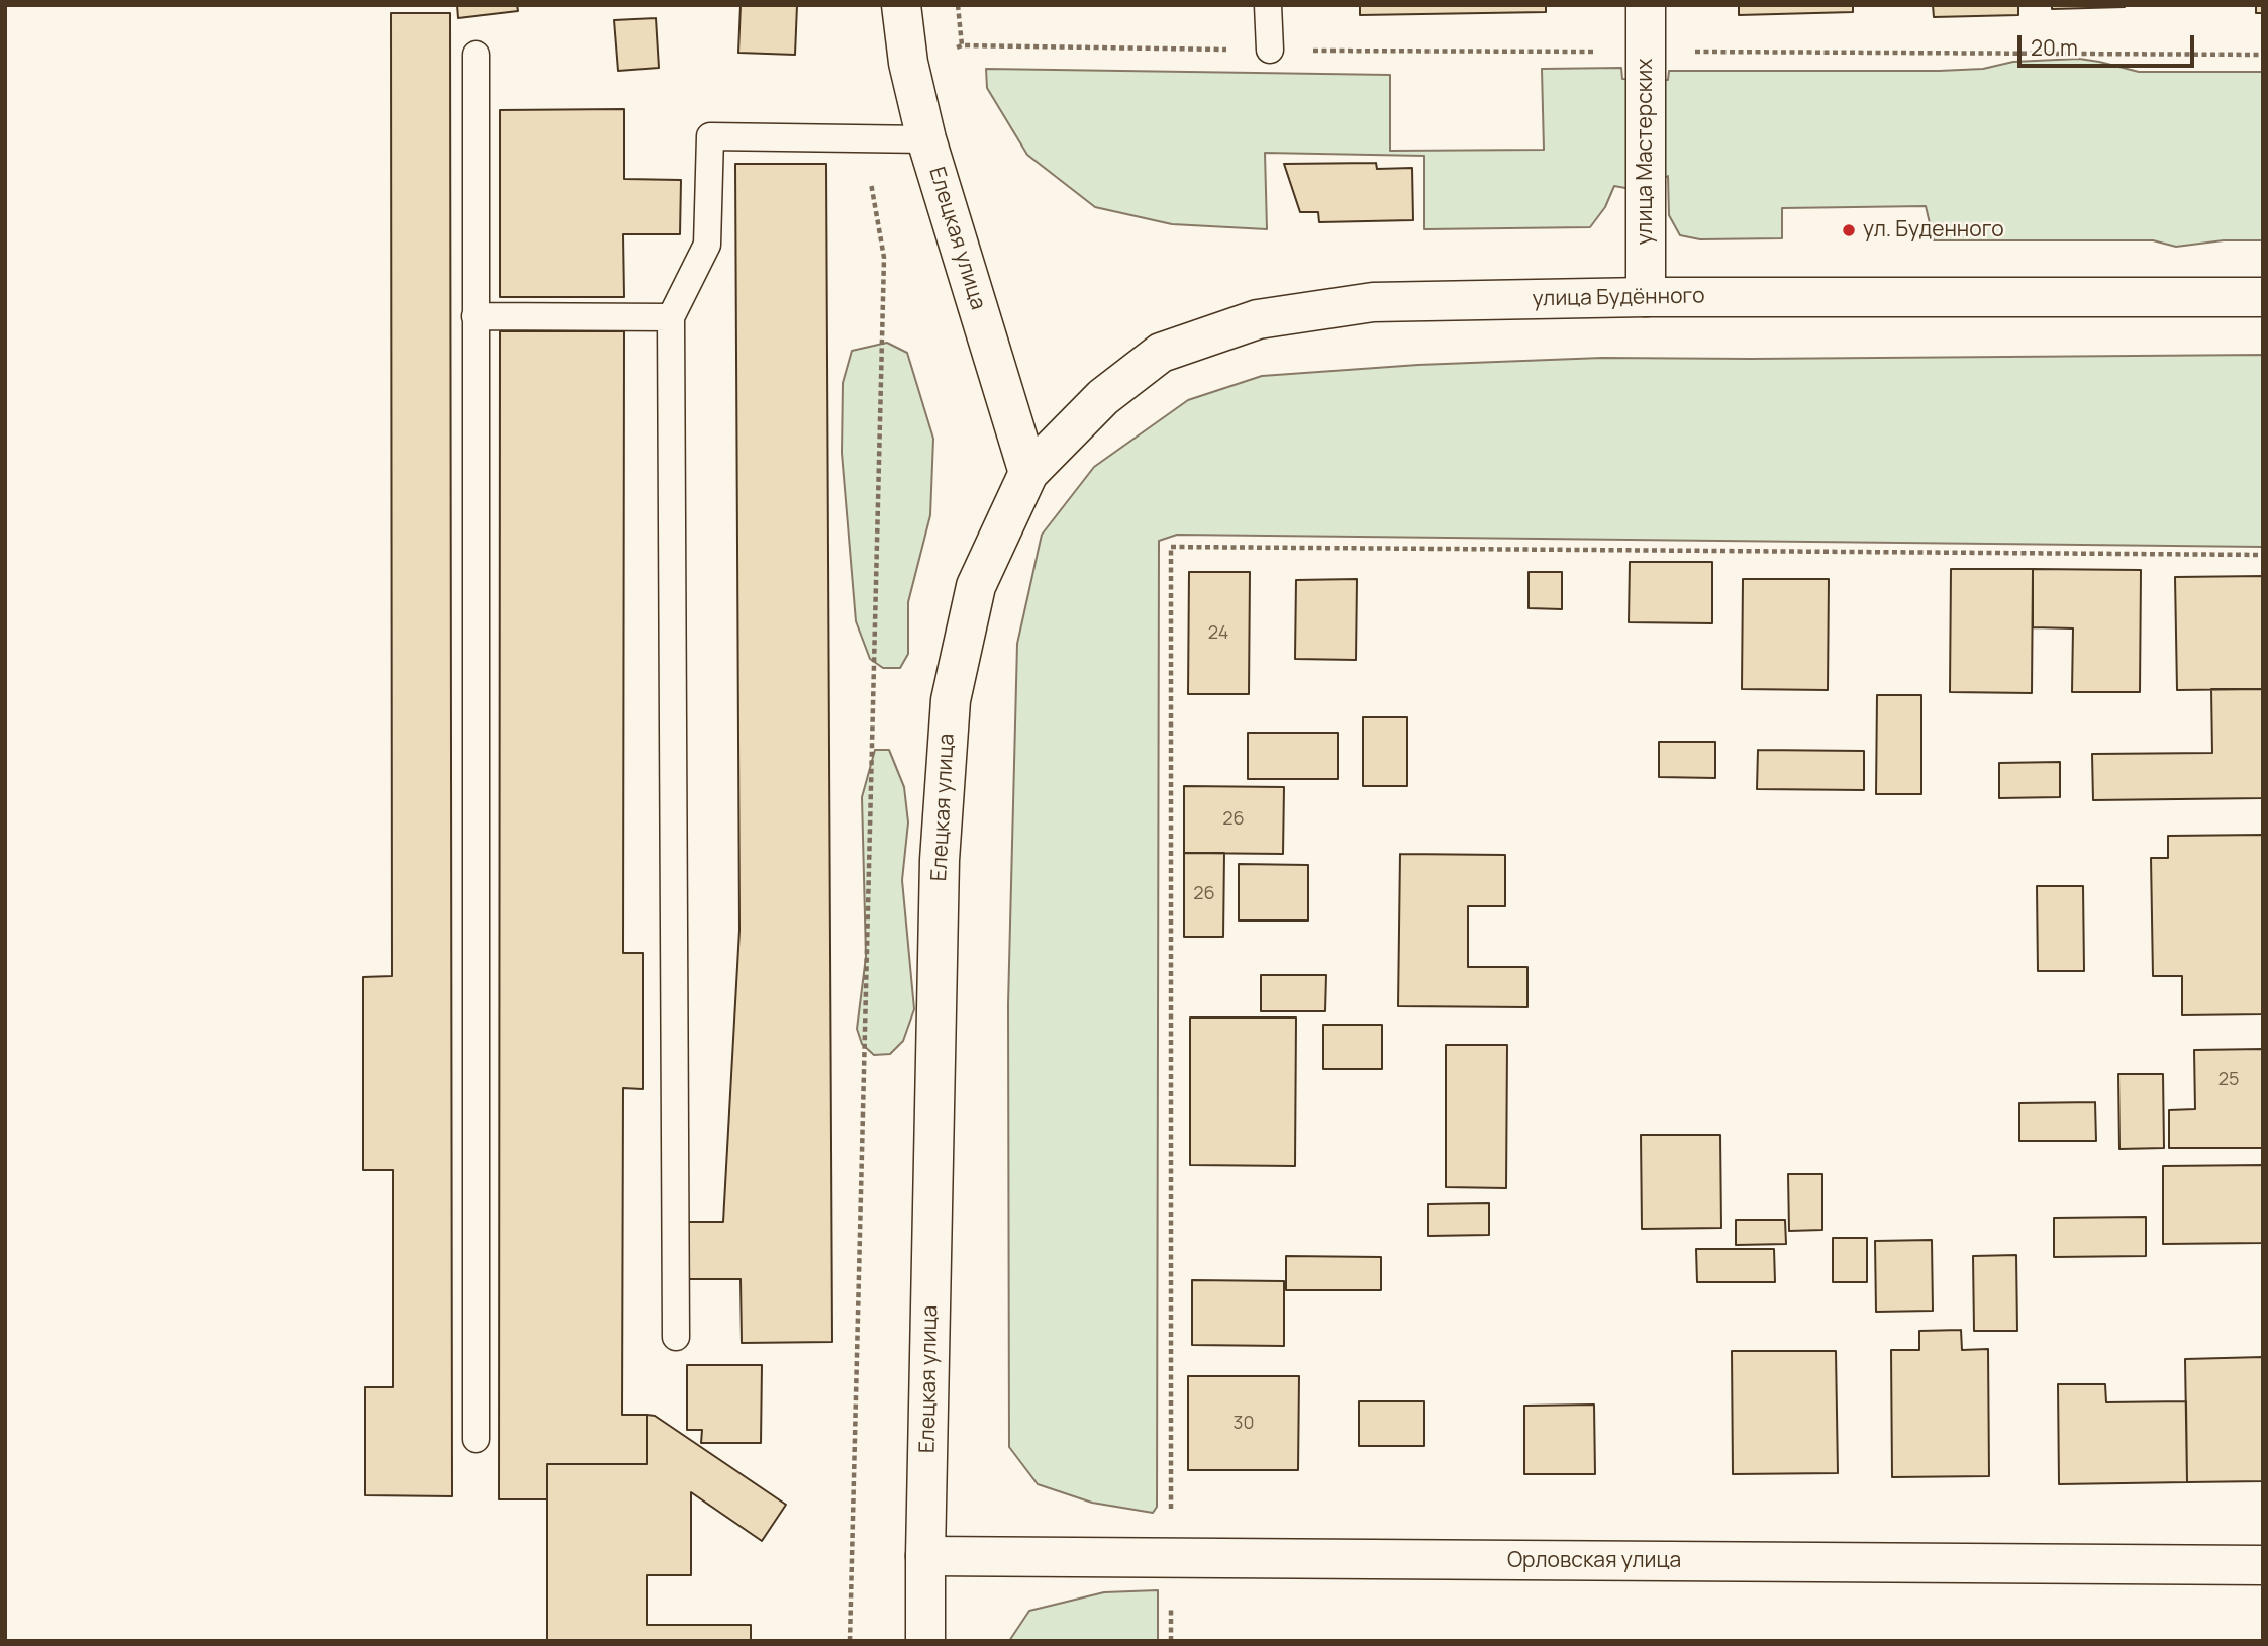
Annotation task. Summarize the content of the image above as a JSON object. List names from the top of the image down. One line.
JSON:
{"streets":{"main road":["улица Мастерских","Елецкая улица","улица Будённого","Орловская улица"]},"crossings":[["улица Мастерских","улица Будённого"],["Елецкая улица","улица Будённого"],["Елецкая улица","Орловская улица"]],"places":["ул. Буденного"],"house_numbers":["24","26","26","25","30"],"scale_bar":"20 m"}
